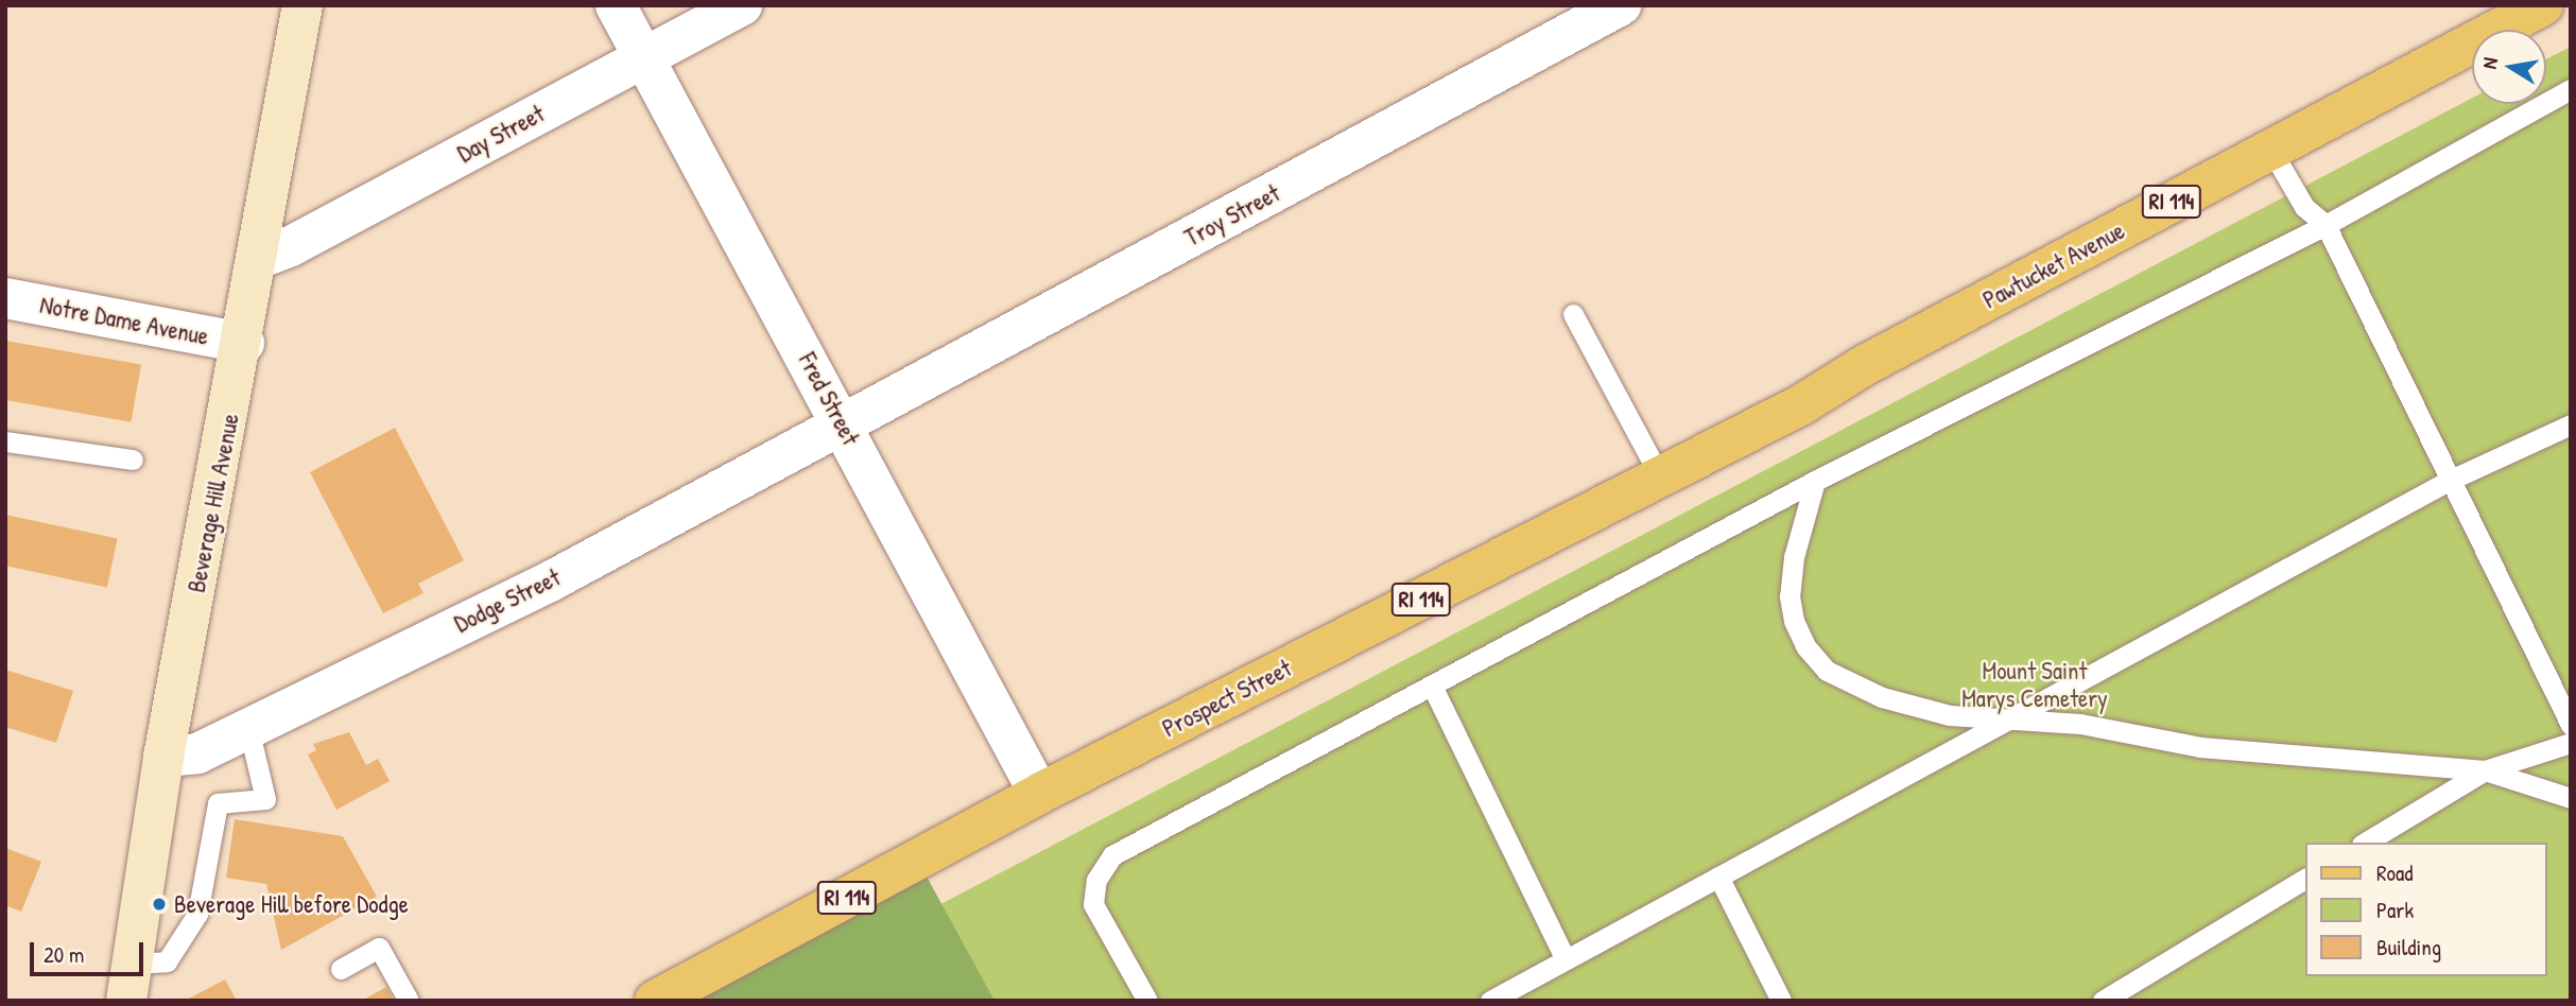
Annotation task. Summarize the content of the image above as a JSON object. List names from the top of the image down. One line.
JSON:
{"streets":{"main road":["RI 114","Pawtucket Avenue","Beverage Hill Avenue","Prospect Street"],"street":["Day Street","Troy Street","Notre Dame Avenue","Fred Street","Dodge Street"]},"crossings":[["Day Street","Fred Street"],["Day Street","Beverage Hill Avenue"],["Troy Street","Fred Street"],["Troy Street","Dodge Street"],["Pawtucket Avenue","Prospect Street"],["Notre Dame Avenue","Beverage Hill Avenue"],["Fred Street","Dodge Street"],["Fred Street","Prospect Street"],["Beverage Hill Avenue","Dodge Street"]],"parks":["Mount Saint Marys Cemetery"],"places":["Beverage Hill before Dodge"],"legend":["Road","Park","Building"],"scale_bar":"20 m","north":"left"}
